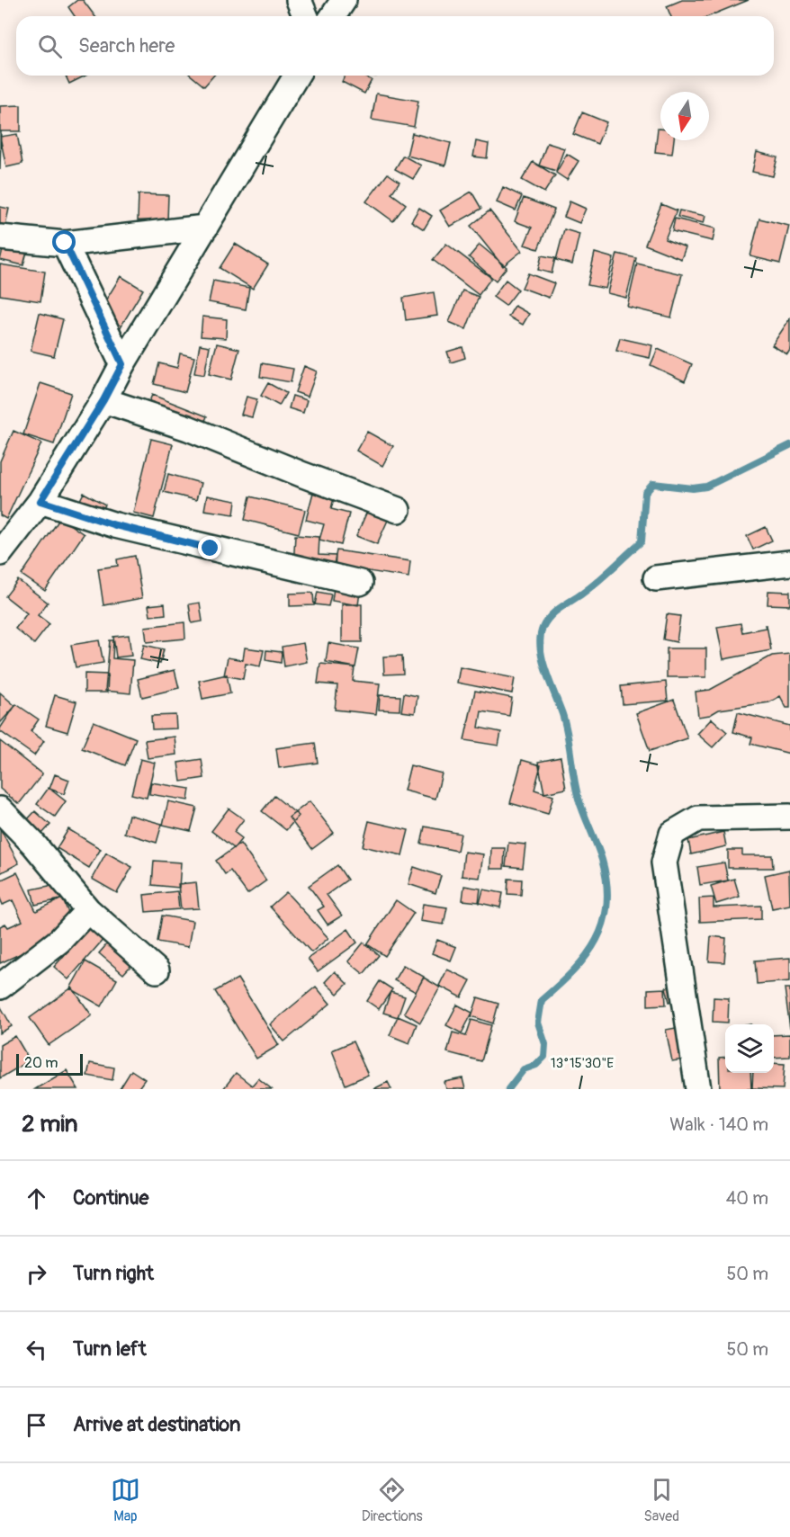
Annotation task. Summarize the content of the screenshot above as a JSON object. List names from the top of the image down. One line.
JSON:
{"scale_bar":"20 m","north":"bottom","page":{"search":"Search here","scale":"20 m","heading":["2 min","Walk · 140 m"],"list":[["Continue","40 m"],["Turn right","50 m"],["Turn left","50 m"],"Arrive at destination"],"nav":["Map","Directions","Saved"]},"coordinates":["13°15'30\"E"]}
